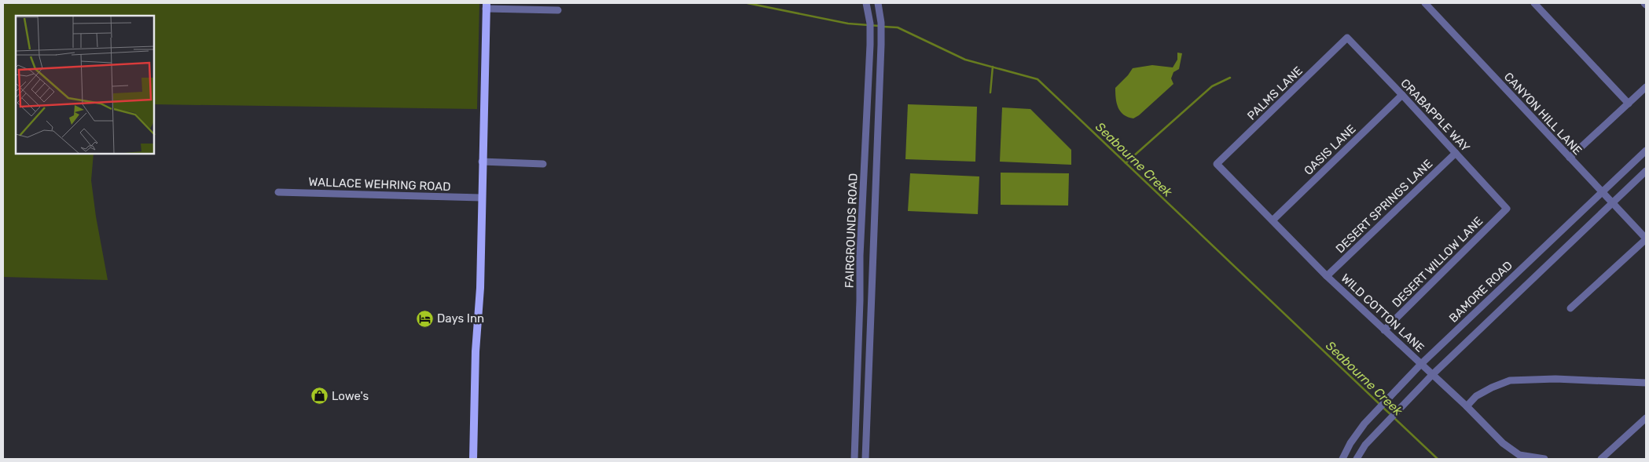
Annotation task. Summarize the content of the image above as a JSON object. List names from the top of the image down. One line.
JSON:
{"streets":{"street":["PALMS LANE","CANYON HILL LANE","CRABAPPLE WAY","OASIS LANE","WALLACE WEHRING ROAD","DESERT SPRINGS LANE","FAIRGROUNDS ROAD","DESERT WILLOW LANE","BAMORE ROAD","WILD COTTON LANE"]},"crossings":[["PALMS LANE","CRABAPPLE WAY"],["PALMS LANE","WILD COTTON LANE"],["CANYON HILL LANE","BAMORE ROAD"],["CRABAPPLE WAY","OASIS LANE"],["CRABAPPLE WAY","DESERT SPRINGS LANE"],["CRABAPPLE WAY","DESERT WILLOW LANE"],["OASIS LANE","WILD COTTON LANE"],["DESERT SPRINGS LANE","WILD COTTON LANE"],["DESERT WILLOW LANE","WILD COTTON LANE"],["BAMORE ROAD","WILD COTTON LANE"]],"water":["Seabourne Creek"],"places":{"hotel":["Days Inn"],"shop":["Lowe's"]}}
